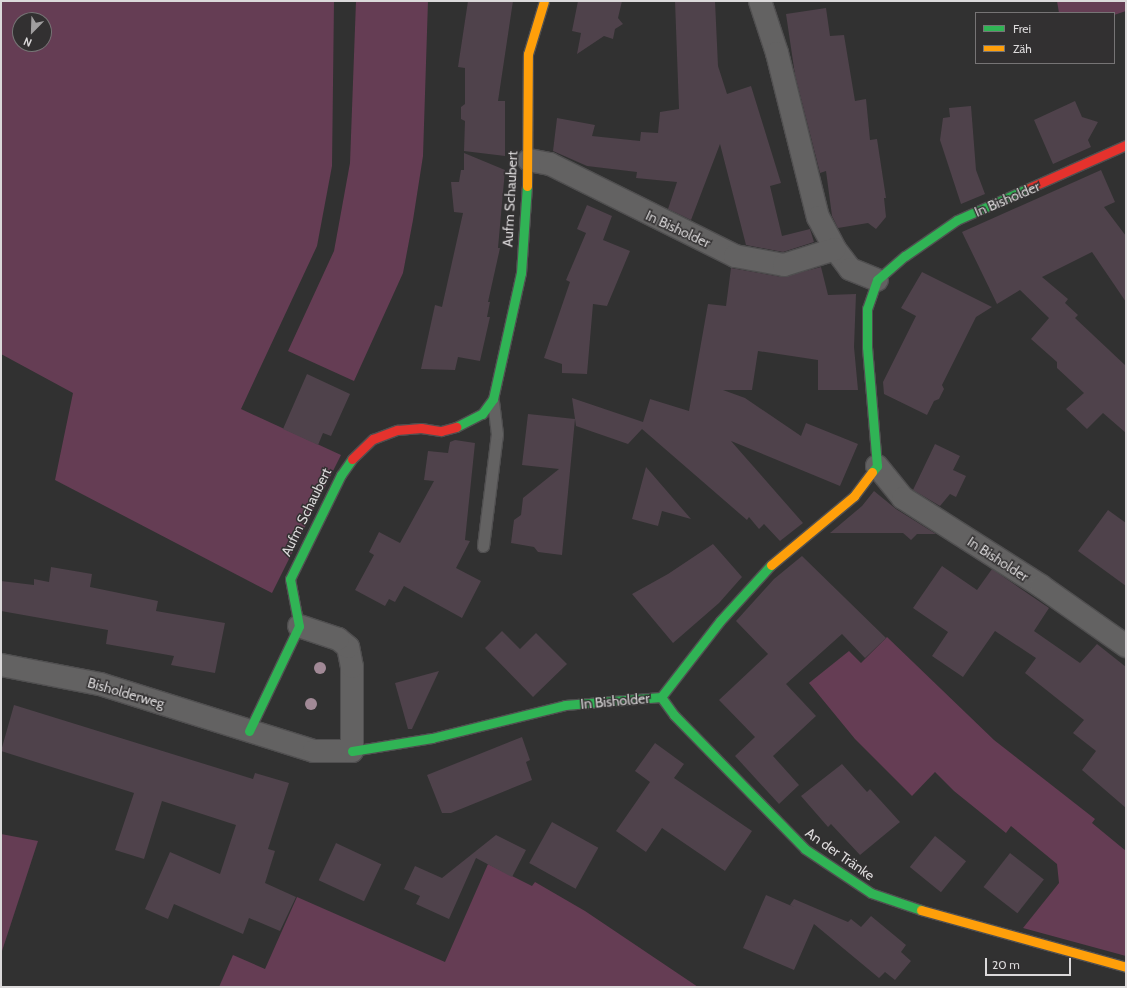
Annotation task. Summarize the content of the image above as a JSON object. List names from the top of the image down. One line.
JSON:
{"streets":{"street":["Aufm Schaubert","In Bisholder","Bisholderweg","An der Tränke"]},"crossings":[["Aufm Schaubert","In Bisholder"],["In Bisholder","Bisholderweg"],["In Bisholder","An der Tränke"]],"legend":["Frei","Zäh"],"scale_bar":"20 m","north":"bottom left"}
